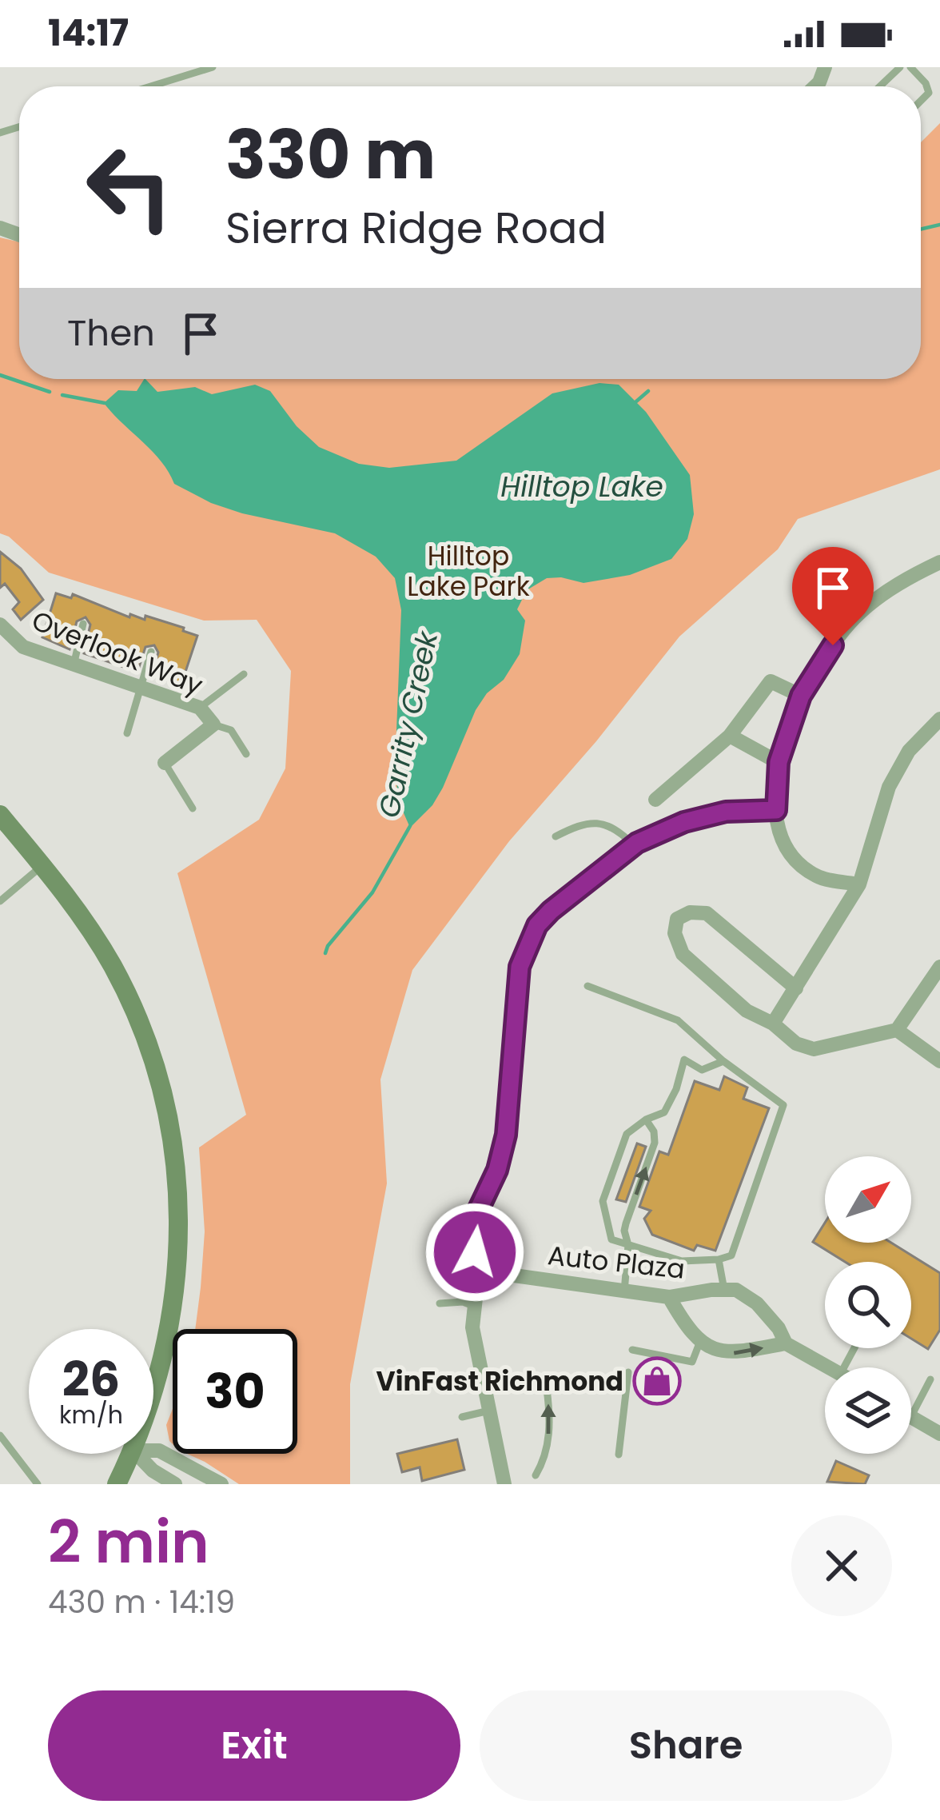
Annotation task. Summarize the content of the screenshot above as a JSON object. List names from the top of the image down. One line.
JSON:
{"streets":{"street":["Overlook Way","Auto Plaza"]},"water":["Hilltop Lake","Garrity Creek"],"parks":["Hilltop Lake Park"],"places":{"shop":["VinFast Richmond"]},"north":"top right","page":{"status":"14:17","turn":["330 m","Sierra Ridge Road"],"then":"Then","speed":"26 km/h","limit":"30","heading":["2 min","430 m · 14:19"],"buttons":["Exit","Share"]}}
